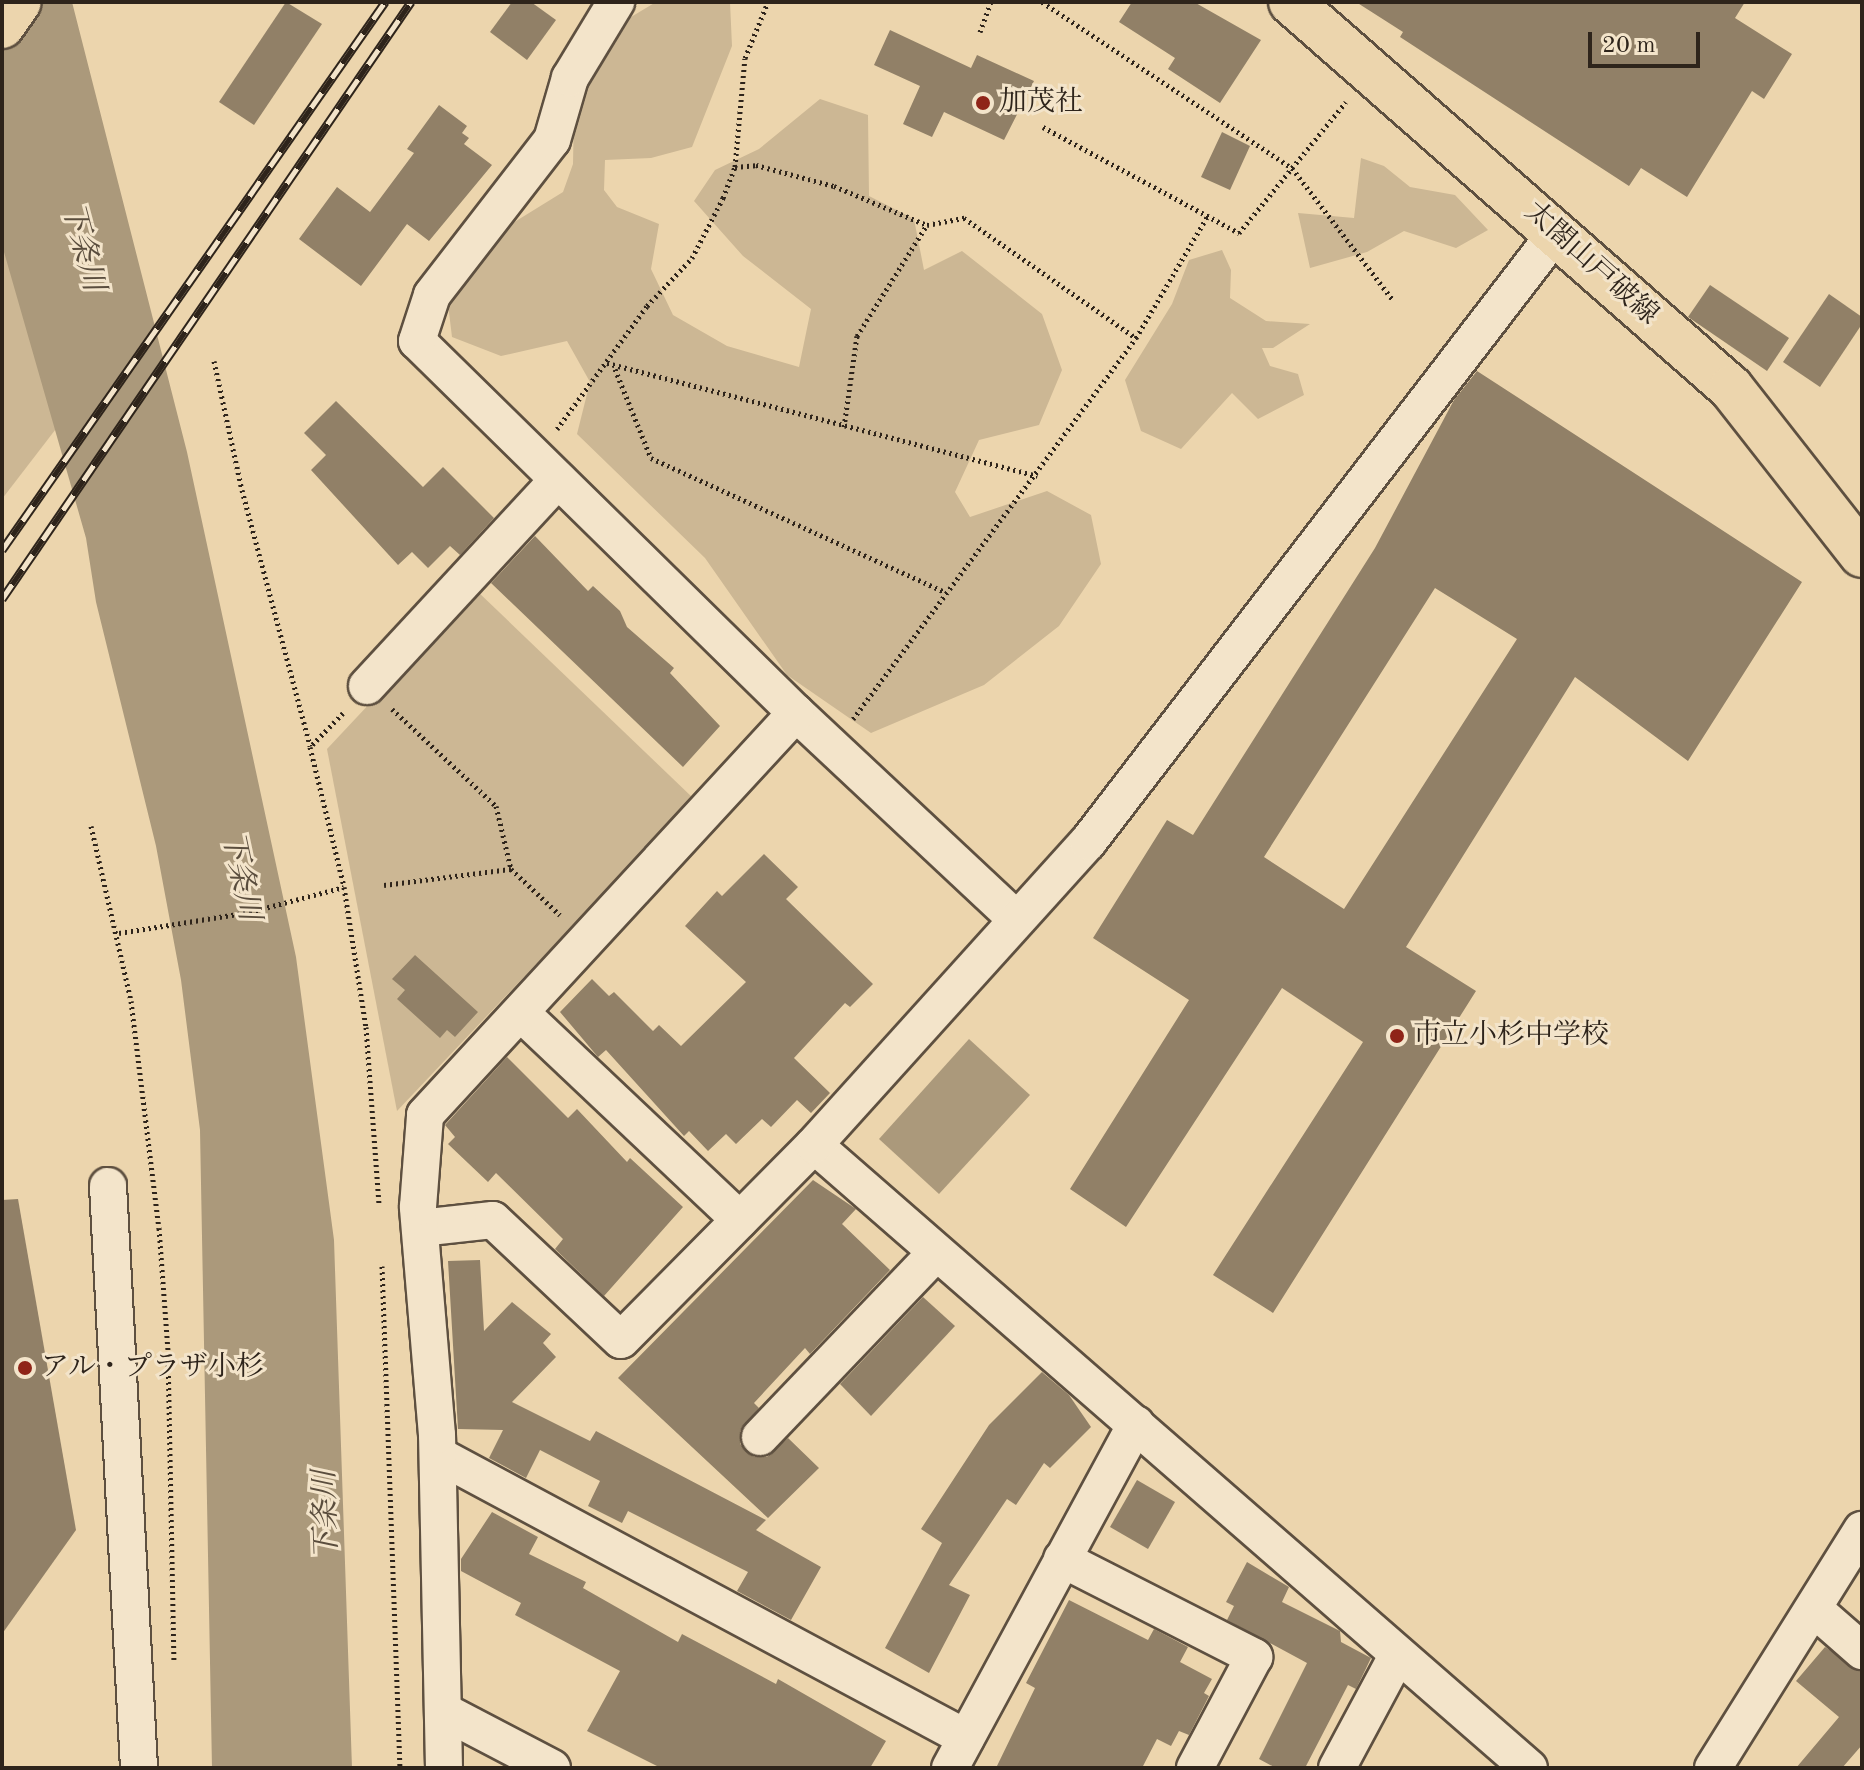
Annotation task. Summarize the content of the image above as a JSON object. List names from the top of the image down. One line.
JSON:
{"streets":{"main road":["太閤山戸破線"]},"water":["下条川"],"places":["加茂社","市立小杉中学校","アル・プラザ小杉"],"scale_bar":"20 m"}
